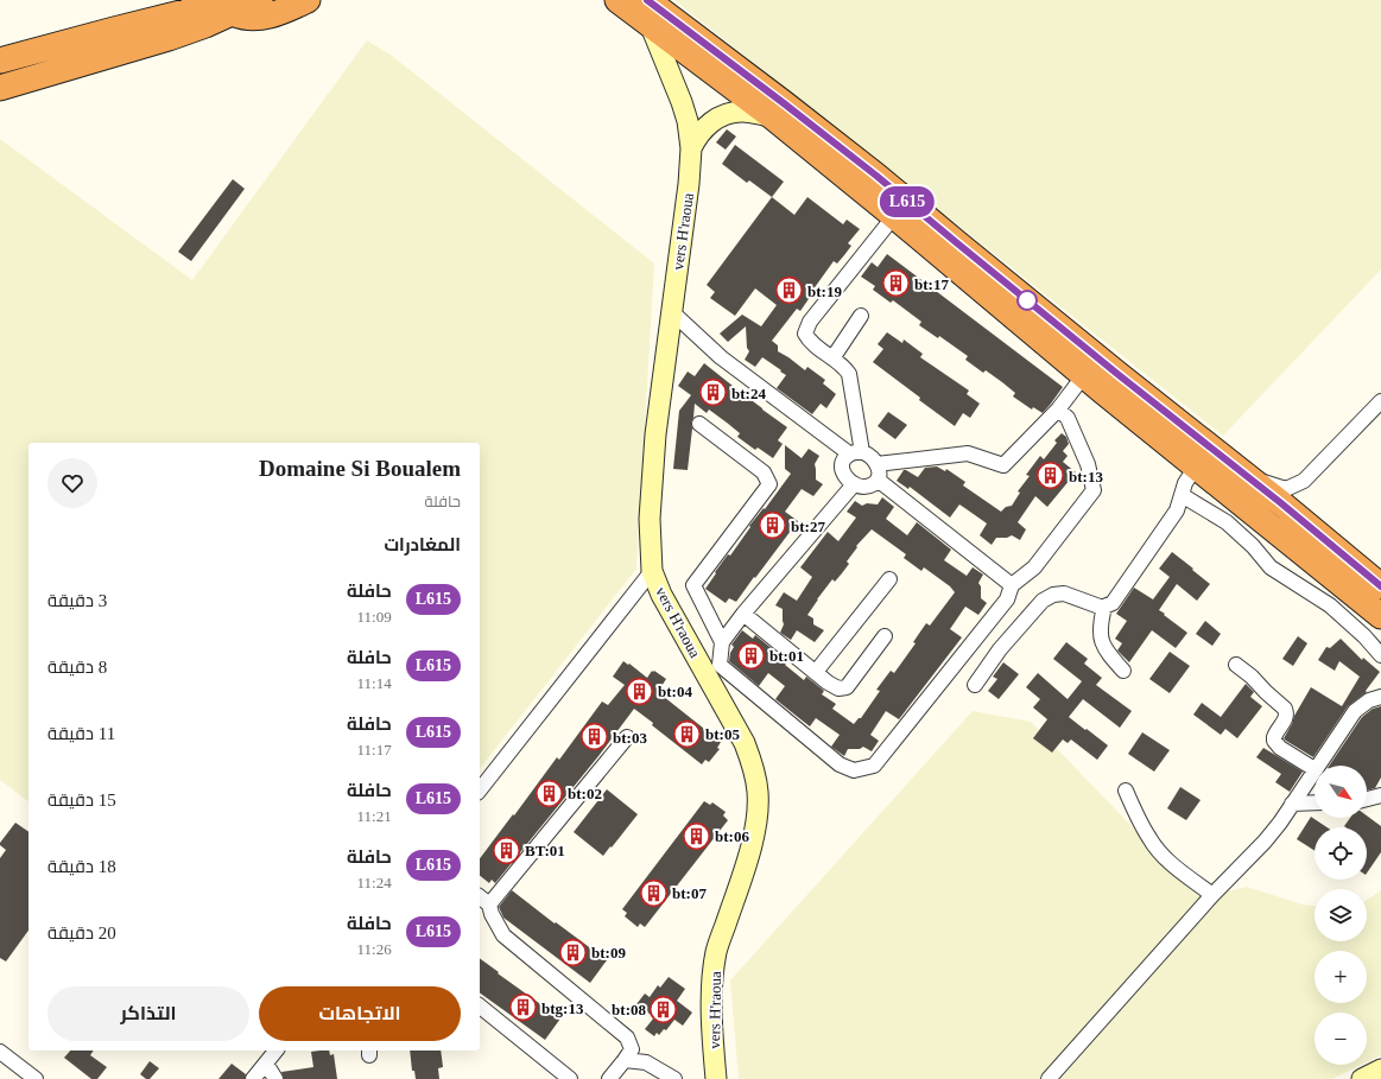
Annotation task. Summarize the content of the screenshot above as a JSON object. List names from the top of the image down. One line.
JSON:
{"streets":{"street":["vers H'raoua"]},"places":{"building":["bt:17","bt:19","bt:24","bt:13","bt:27","bt:01","bt:04","bt:05","bt:03","bt:02","bt:06","BT:01","bt:07","bt:09","btg:13","bt:08"]},"lines":["bus line L615"],"north":"bottom right","page":{"on_map":"L615","heading":[["Domaine Si Boualem","حافلة"],"المغادرات"],"list":[{"mark":"L615","name":"حافلة","note":"11:09","value":"3 دقيقة"},{"mark":"L615","name":"حافلة","note":"11:14","value":"8 دقيقة"},{"mark":"L615","name":"حافلة","note":"11:17","value":"11 دقيقة"},{"mark":"L615","name":"حافلة","note":"11:21","value":"15 دقيقة"},{"mark":"L615","name":"حافلة","note":"11:24","value":"18 دقيقة"},{"mark":"L615","name":"حافلة","note":"11:26","value":"20 دقيقة"}],"map_buttons":["+","−"],"buttons":["الاتجاهات","التذاكر"]}}
